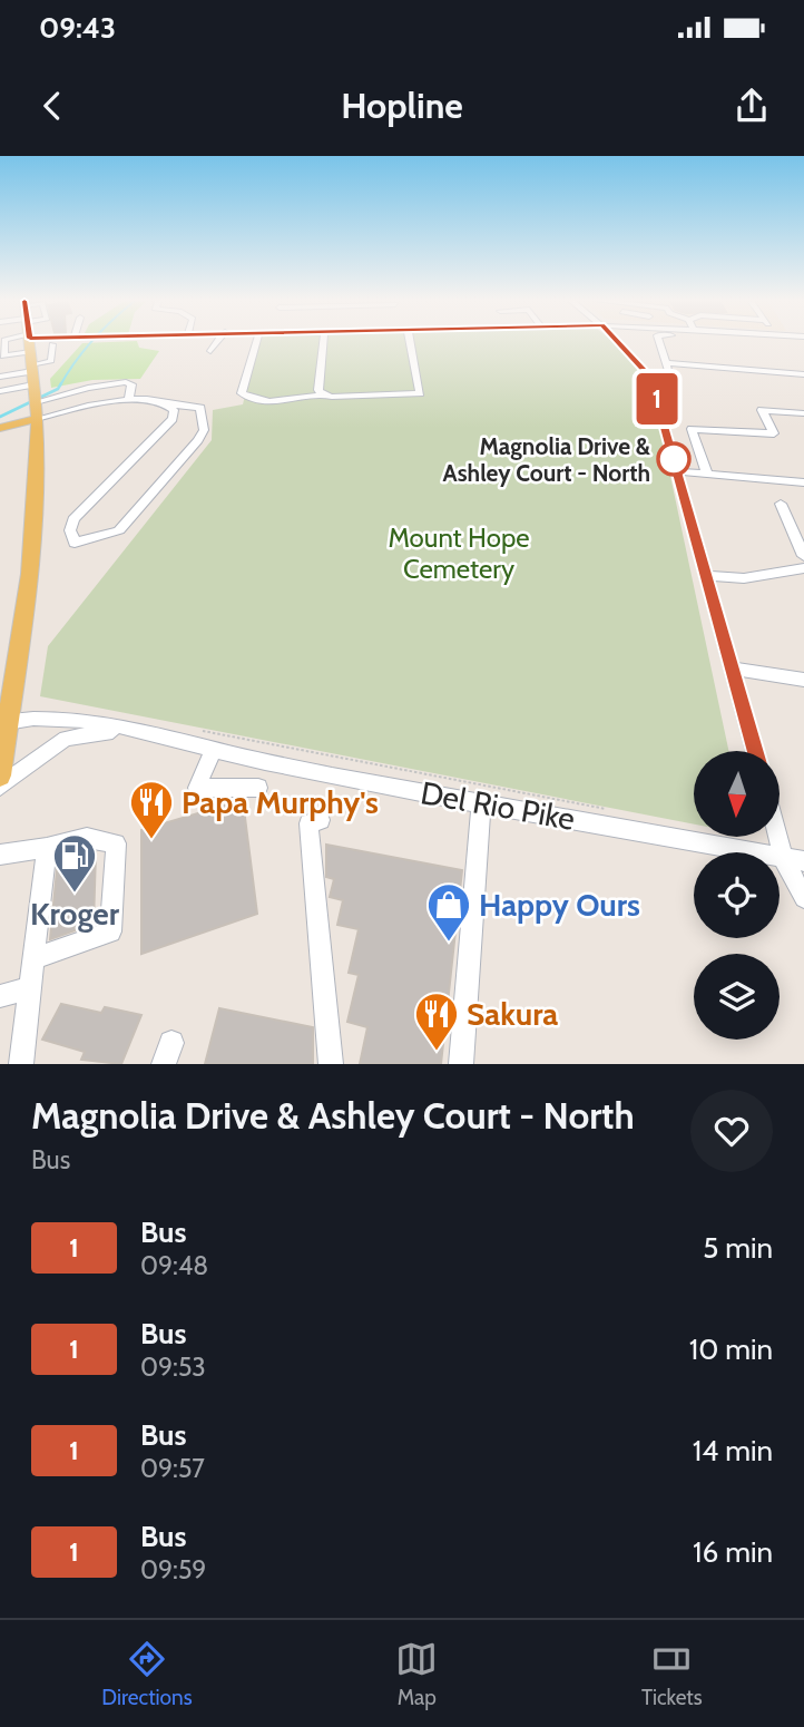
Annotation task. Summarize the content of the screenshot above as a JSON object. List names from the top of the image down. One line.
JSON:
{"streets":{"street":["Del Rio Pike"]},"parks":["Mount Hope Cemetery"],"places":{"other":["Magnolia Drive & Ashley Court - North"],"restaurant":["Papa Murphy's","Sakura"],"fuel station":["Kroger"],"shop":["Happy Ours"]},"lines":["bus line 1"],"north":"bottom","page":{"status":"09:43","header":"Hopline","on_map":"1","heading":["Magnolia Drive & Ashley Court - North","Bus"],"list":[{"mark":"1","name":"Bus","note":"09:48","value":"5 min"},{"mark":"1","name":"Bus","note":"09:53","value":"10 min"},{"mark":"1","name":"Bus","note":"09:57","value":"14 min"},{"mark":"1","name":"Bus","note":"09:59","value":"16 min"}],"tabs":["Directions","Map","Tickets"]}}
